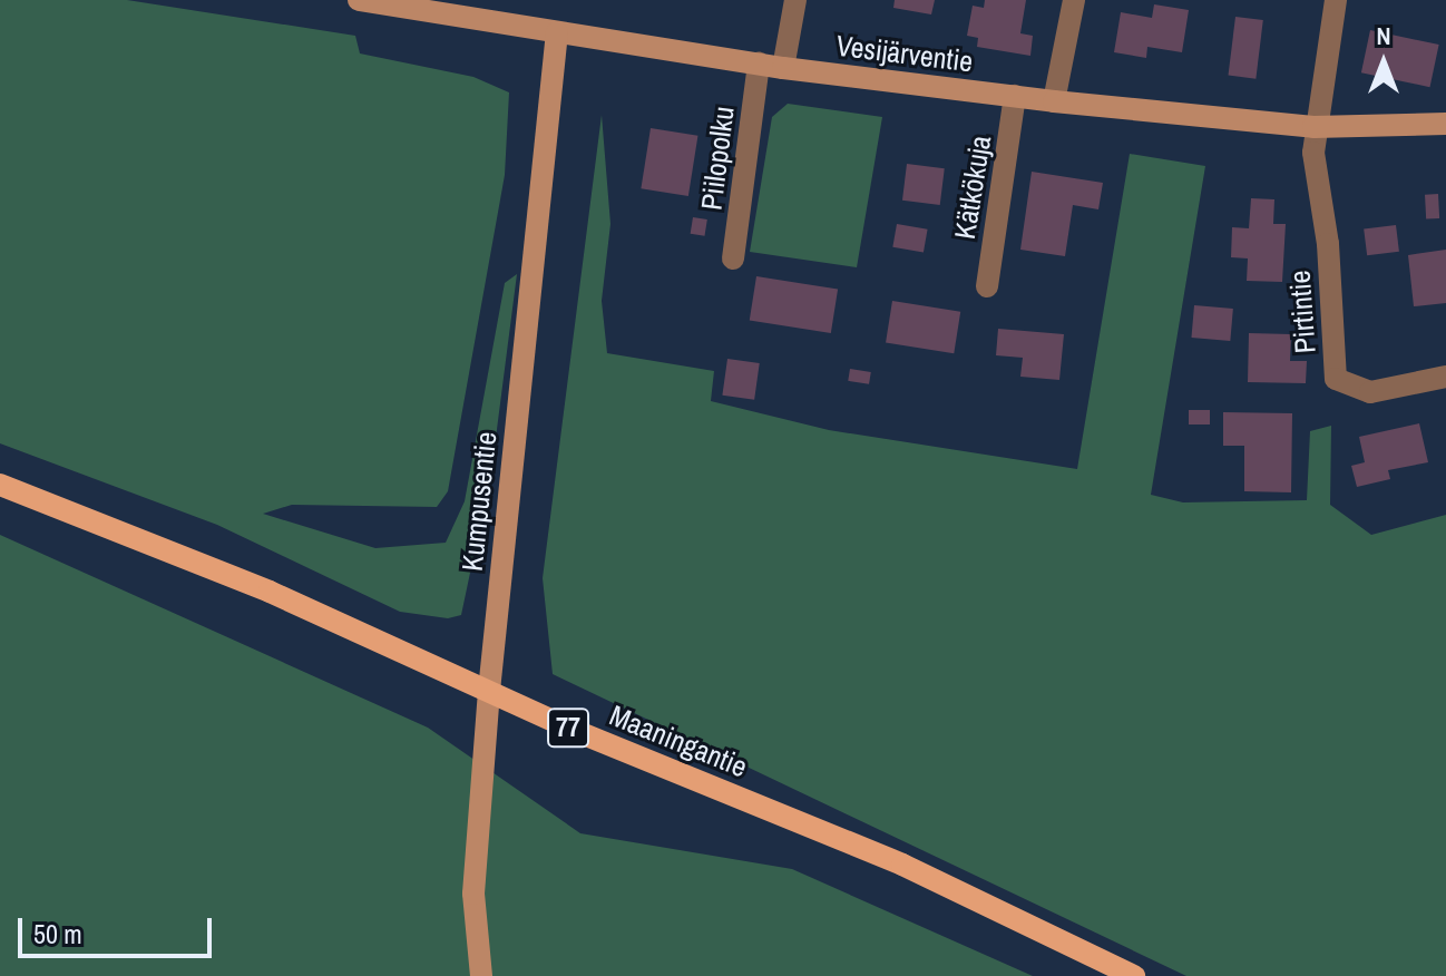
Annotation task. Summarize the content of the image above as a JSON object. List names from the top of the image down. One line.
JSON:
{"streets":{"main road":["77","Maaningantie"],"street":["Vesijärventie","Piilopolku","Kätkökuja","Pirtintie","Kumpusentie"]},"crossings":[["Vesijärventie","Piilopolku"],["Vesijärventie","Kätkökuja"],["Vesijärventie","Pirtintie"],["Vesijärventie","Kumpusentie"],["Kumpusentie","Maaningantie"]],"scale_bar":"50 m","north":"top"}
